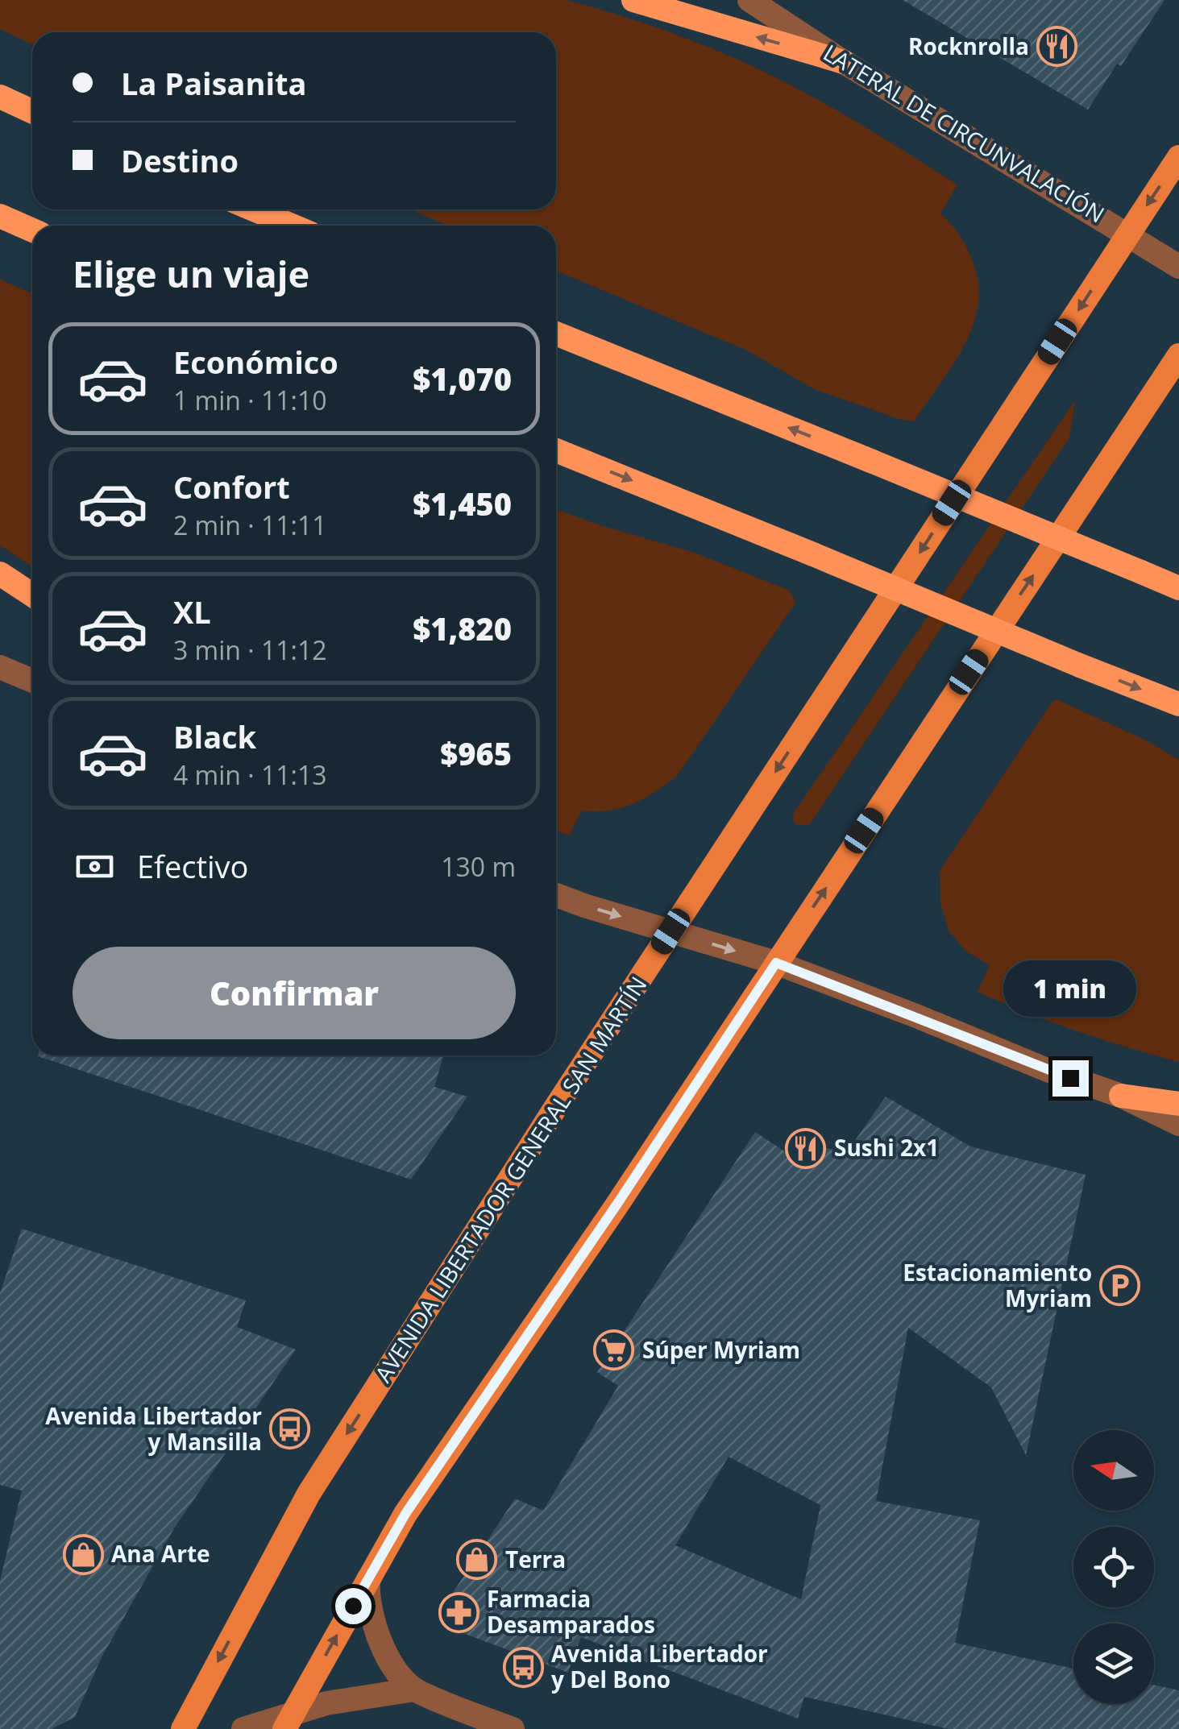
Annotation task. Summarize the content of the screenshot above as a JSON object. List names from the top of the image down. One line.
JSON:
{"streets":{"main road":["AVENIDA LIBERTADOR GENERAL SAN MARTÍN"],"street":["LATERAL DE CIRCUNVALACIÓN"]},"crossings":[["LATERAL DE CIRCUNVALACIÓN","AVENIDA LIBERTADOR GENERAL SAN MARTÍN"]],"places":{"restaurant":["Rocknrolla","Sushi 2x1"],"parking":["Estacionamiento Myriam"],"supermarket":["Súper Myriam"],"bus stop":["Avenida Libertador y Mansilla","Avenida Libertador y Del Bono"],"shop":["Ana Arte","Terra"],"pharmacy":["Farmacia Desamparados"]},"north":"left","page":{"banner":["La Paisanita","Destino"],"heading":"Elige un viaje","list":[{"name":"Económico","note":"1 min · 11:10","value":"$1,070"},{"name":"Confort","note":"2 min · 11:11","value":"$1,450"},{"name":"XL","note":"3 min · 11:12","value":"$1,820"},{"name":"Black","note":"4 min · 11:13","value":"$965"}],"pay":["Efectivo","130 m"],"buttons":"Confirmar","bubble":"1 min"}}
